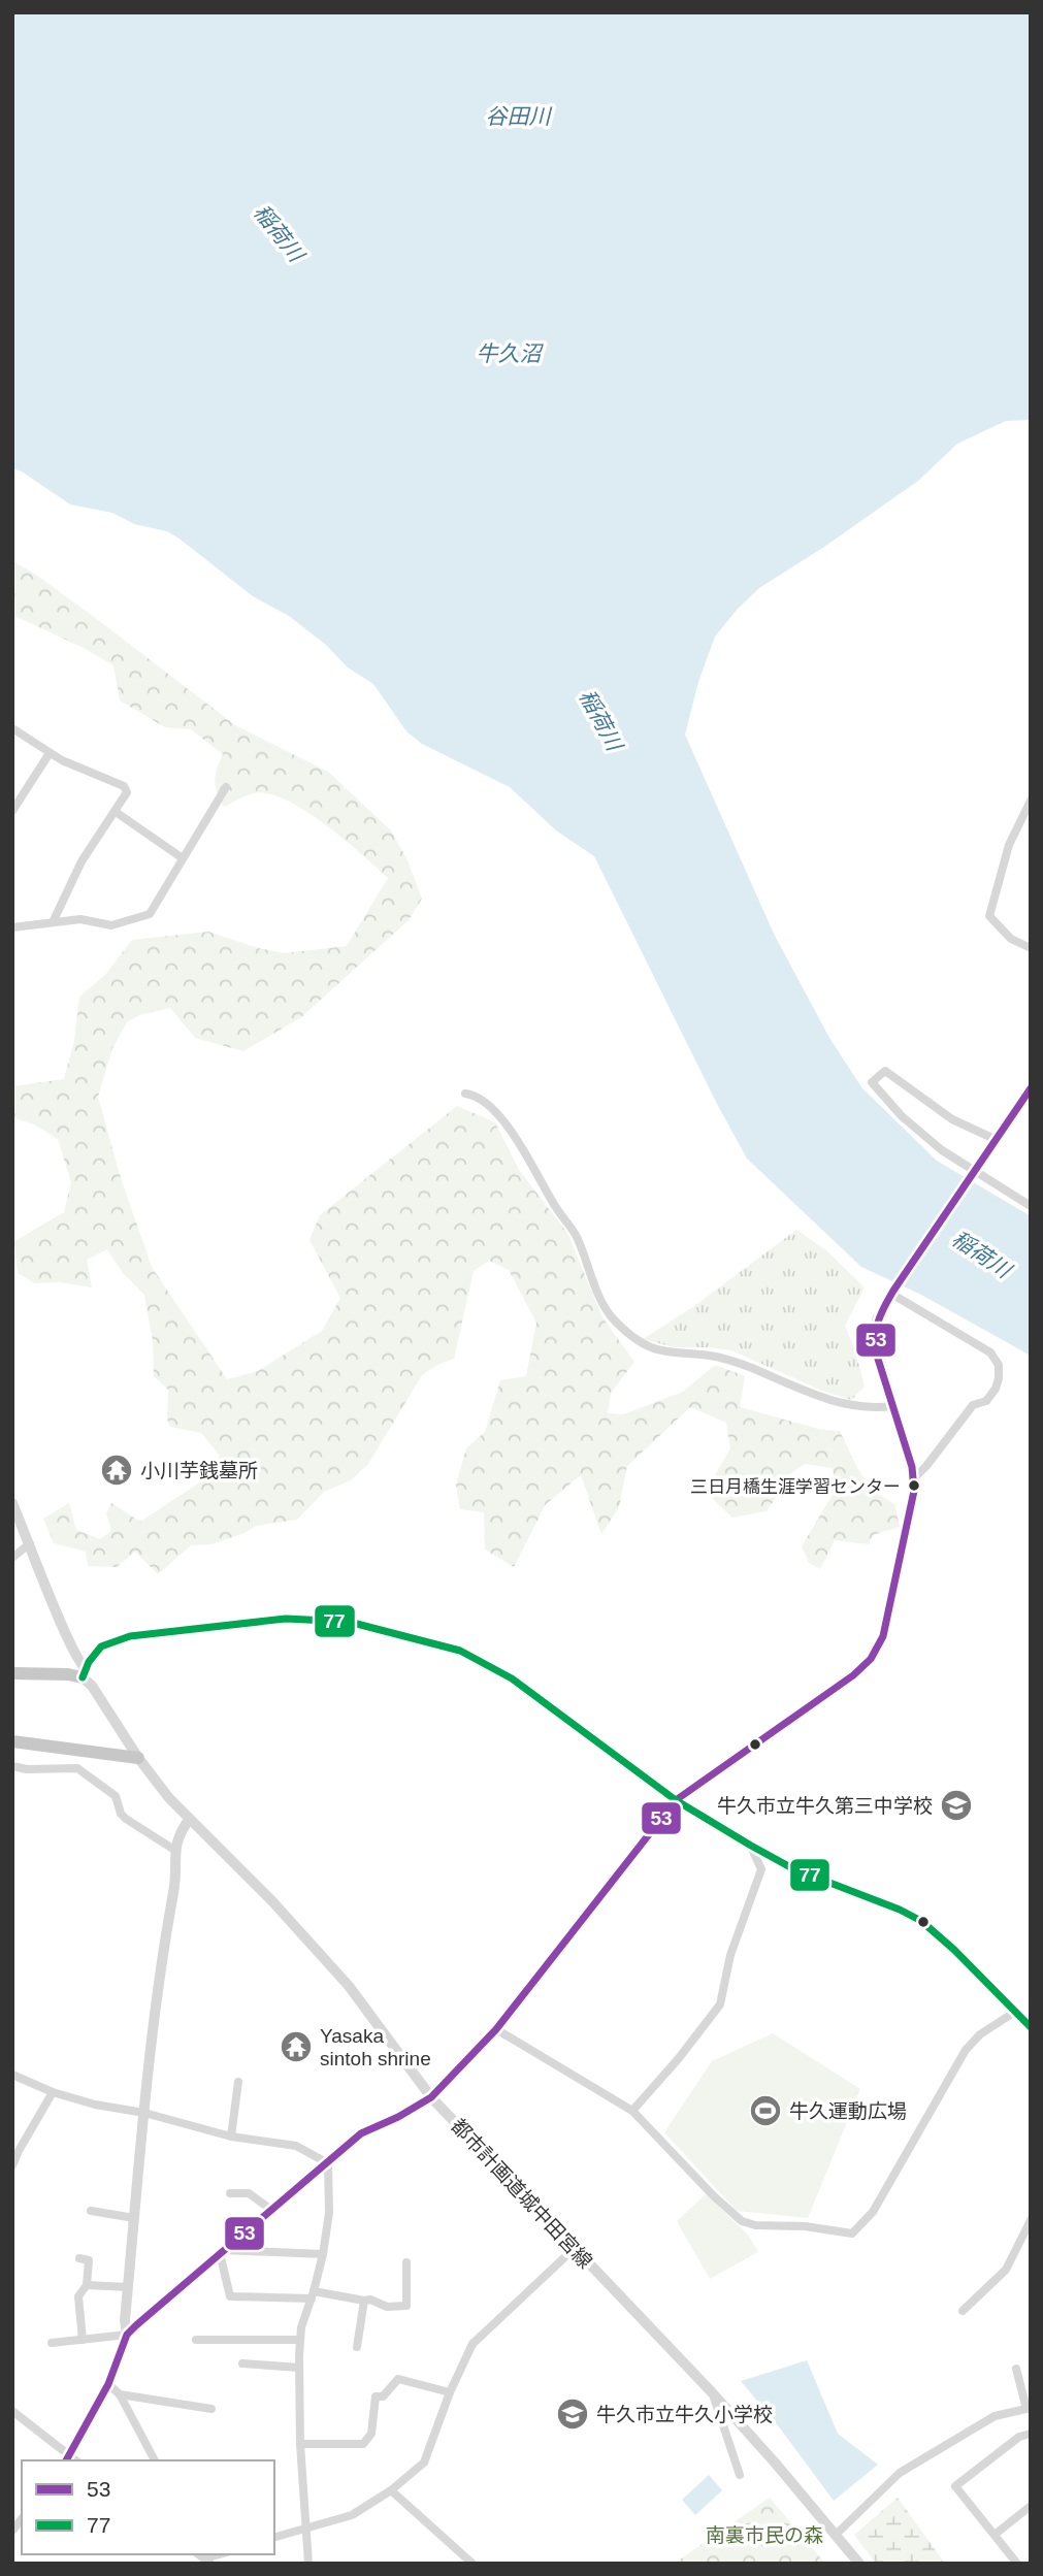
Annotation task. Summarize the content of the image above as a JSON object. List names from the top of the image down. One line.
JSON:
{"streets":{"street":["都市計画道城中田宮線"]},"water":["谷田川","稲荷川","牛久沼"],"parks":["南裏市民の森"],"places":{"temple":["小川芋銭墓所","Yasaka sintoh shrine"],"other":["三日月橋生涯学習センター"],"school or university":["牛久市立牛久第三中学校","牛久市立牛久小学校"],"sports":["牛久運動広場"]},"lines":["transit line 53","transit line 77"],"legend":["53","77"]}
